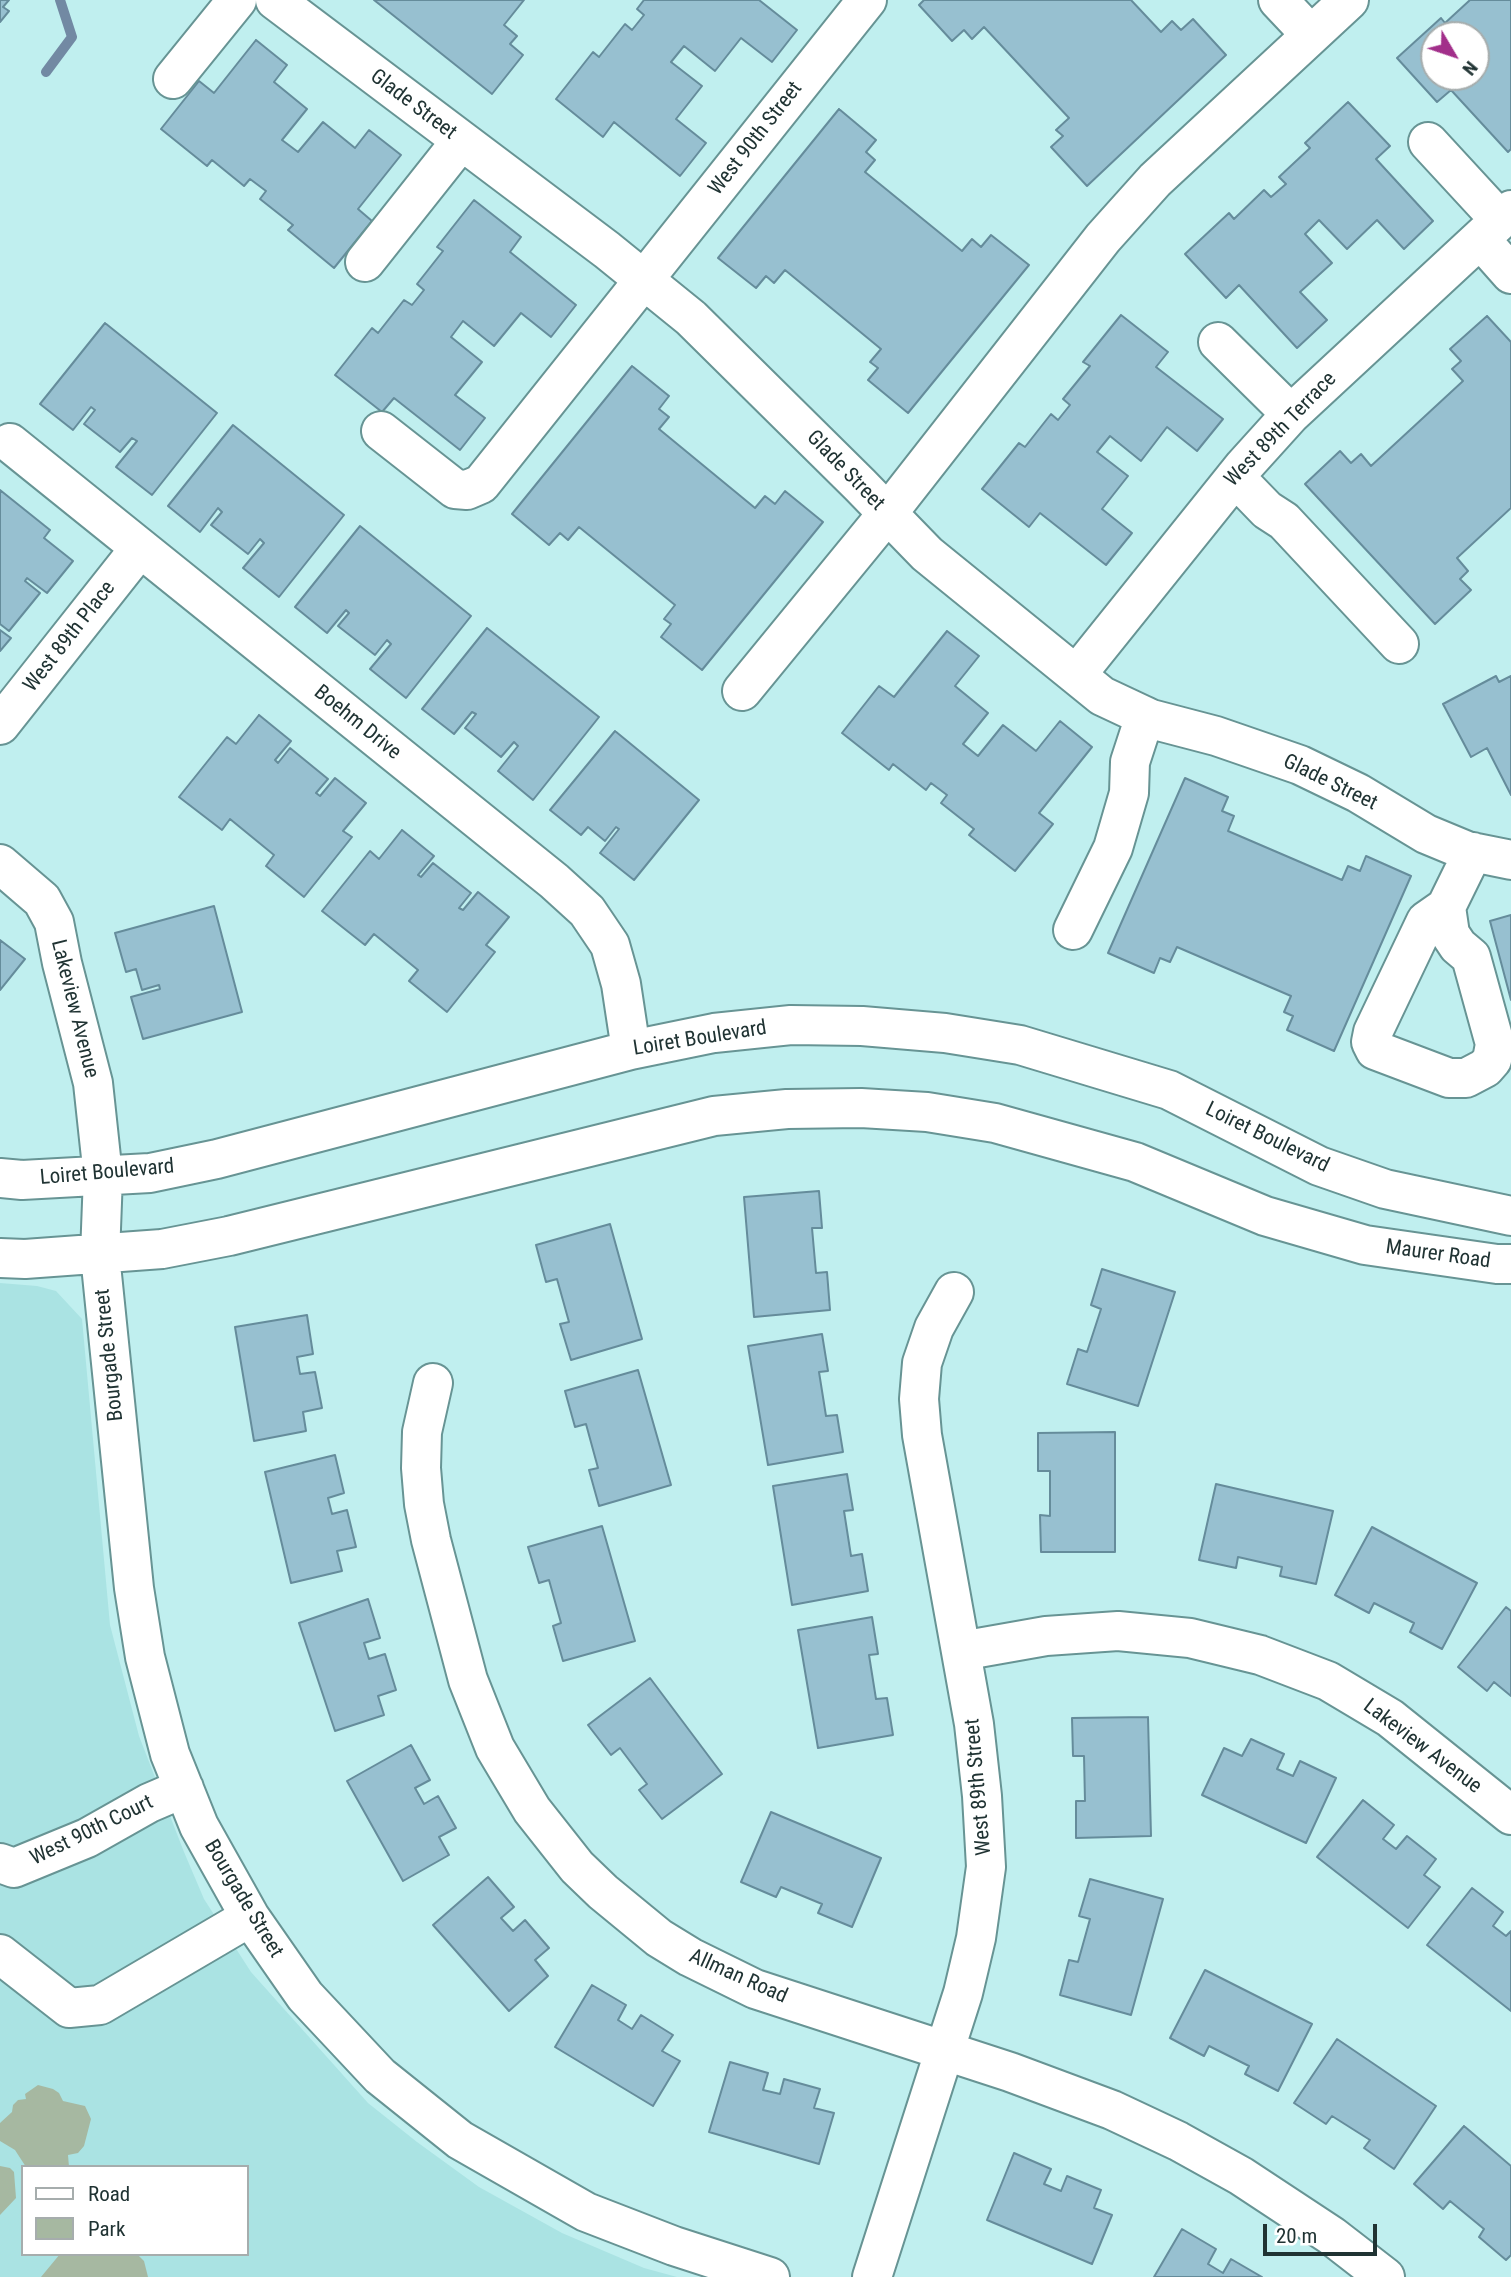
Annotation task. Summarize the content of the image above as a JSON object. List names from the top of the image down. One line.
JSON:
{"streets":{"street":["Glade Street","West 90th Street","West 89th Terrace","West 89th Place","Boehm Drive","Lakeview Avenue","Loiret Boulevard","Maurer Road","Bourgade Street","West 89th Street","West 90th Court","Allman Road"]},"crossings":[["Glade Street","West 90th Street"],["Glade Street","West 89th Terrace"],["West 89th Place","Boehm Drive"],["Boehm Drive","Loiret Boulevard"],["Lakeview Avenue","Loiret Boulevard"],["Lakeview Avenue","Maurer Road"],["Lakeview Avenue","Bourgade Street"],["Lakeview Avenue","West 89th Street"],["Maurer Road","Bourgade Street"],["Bourgade Street","West 90th Court"],["West 89th Street","Allman Road"]],"legend":["Road","Park"],"scale_bar":"20 m","north":"bottom right"}
